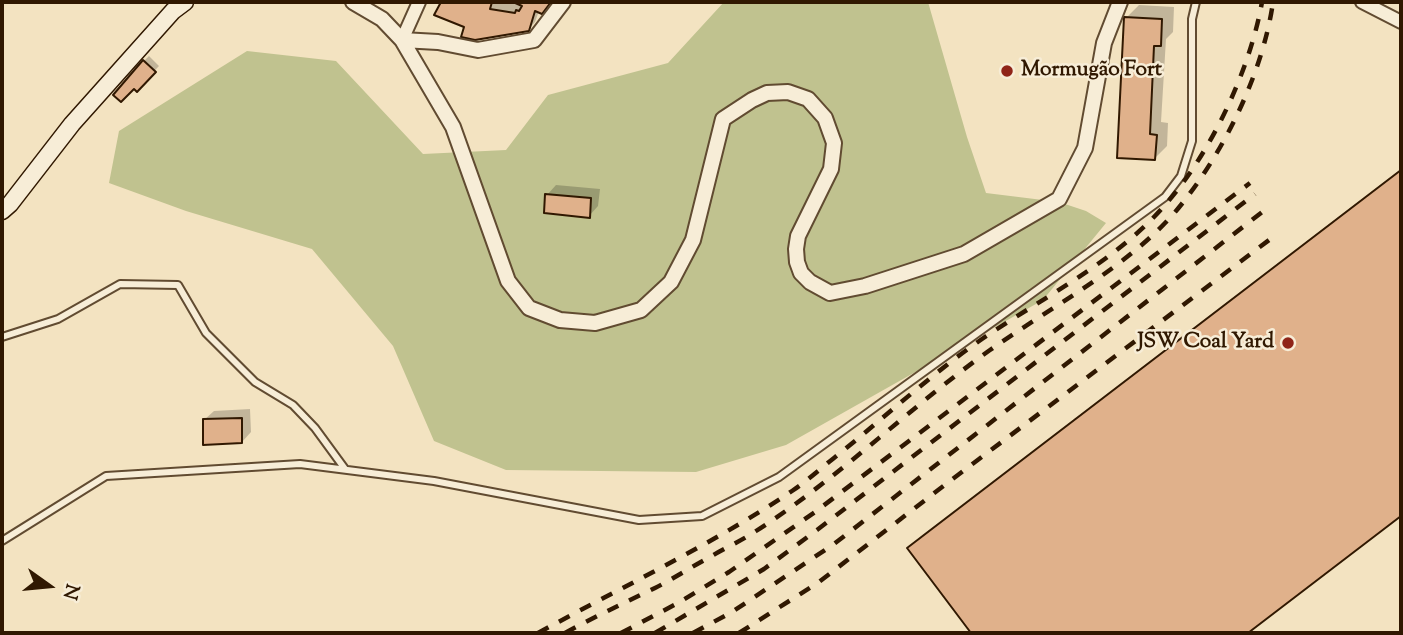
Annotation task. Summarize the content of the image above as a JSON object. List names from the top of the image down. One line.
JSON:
{"places":["Mormugão Fort","JSW Coal Yard"],"north":"right"}
